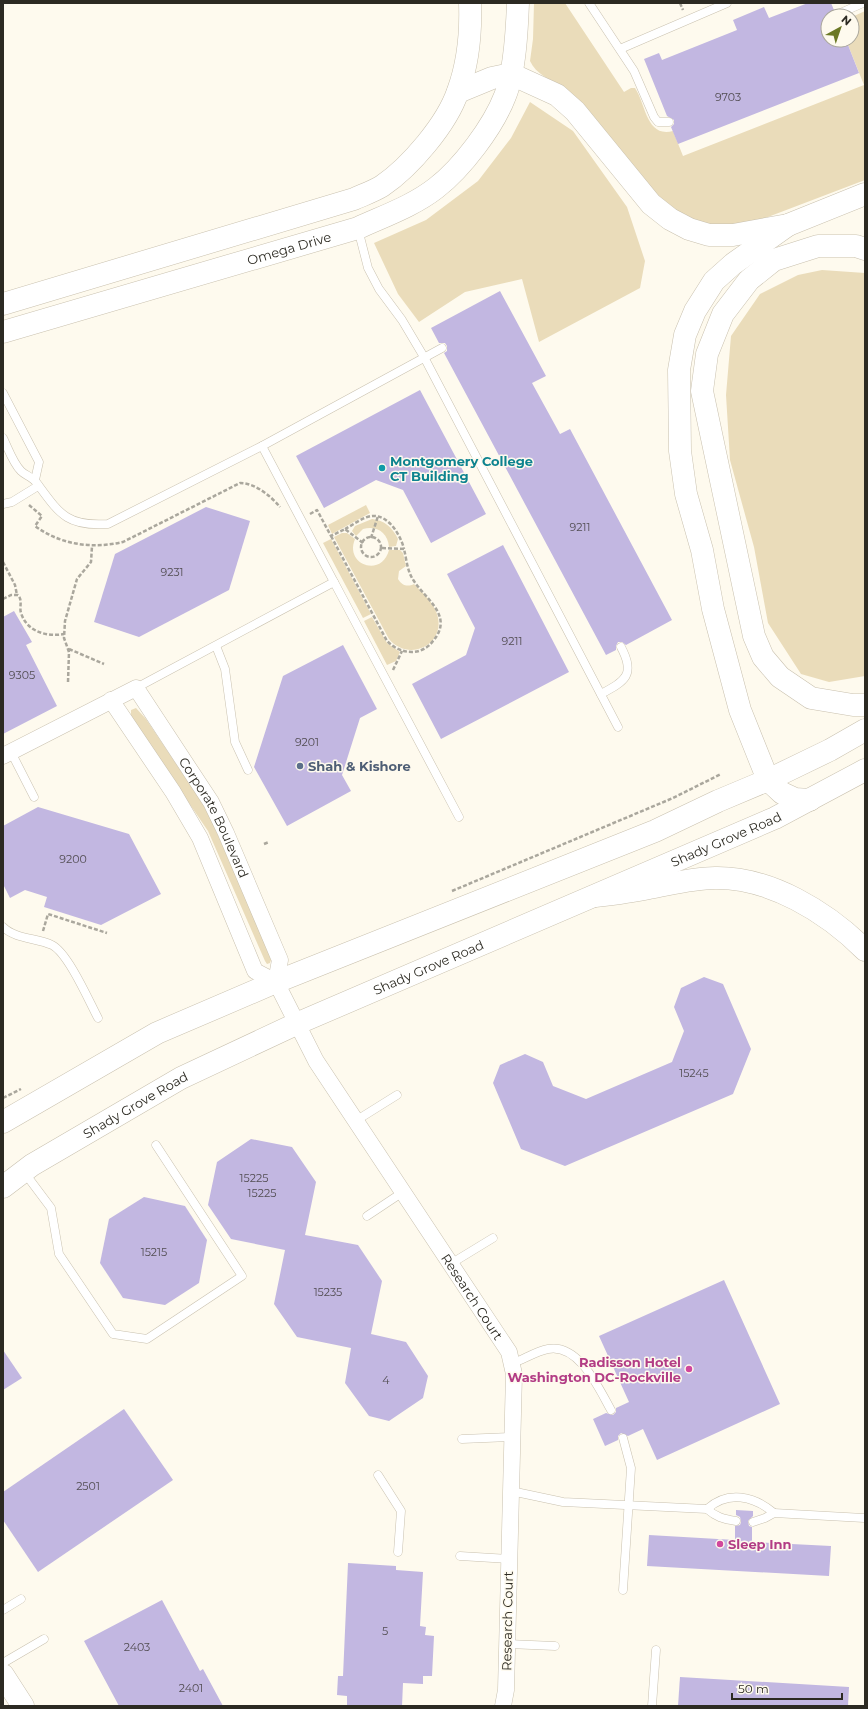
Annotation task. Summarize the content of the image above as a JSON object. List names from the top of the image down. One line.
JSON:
{"streets":{"main road":["Omega Drive","Shady Grove Road"],"street":["Corporate Boulevard","Research Court"]},"crossings":[["Shady Grove Road","Research Court"]],"places":["Montgomery College CT Building","Shah & Kishore","Radisson Hotel Washington DC-Rockville","Sleep Inn"],"house_numbers":["9703","9211","9231","9211","9305","9201","9200","15245","15225","15225","15215","15235","4","2501","5","2403","2401"],"scale_bar":"50 m","north":"top right"}
